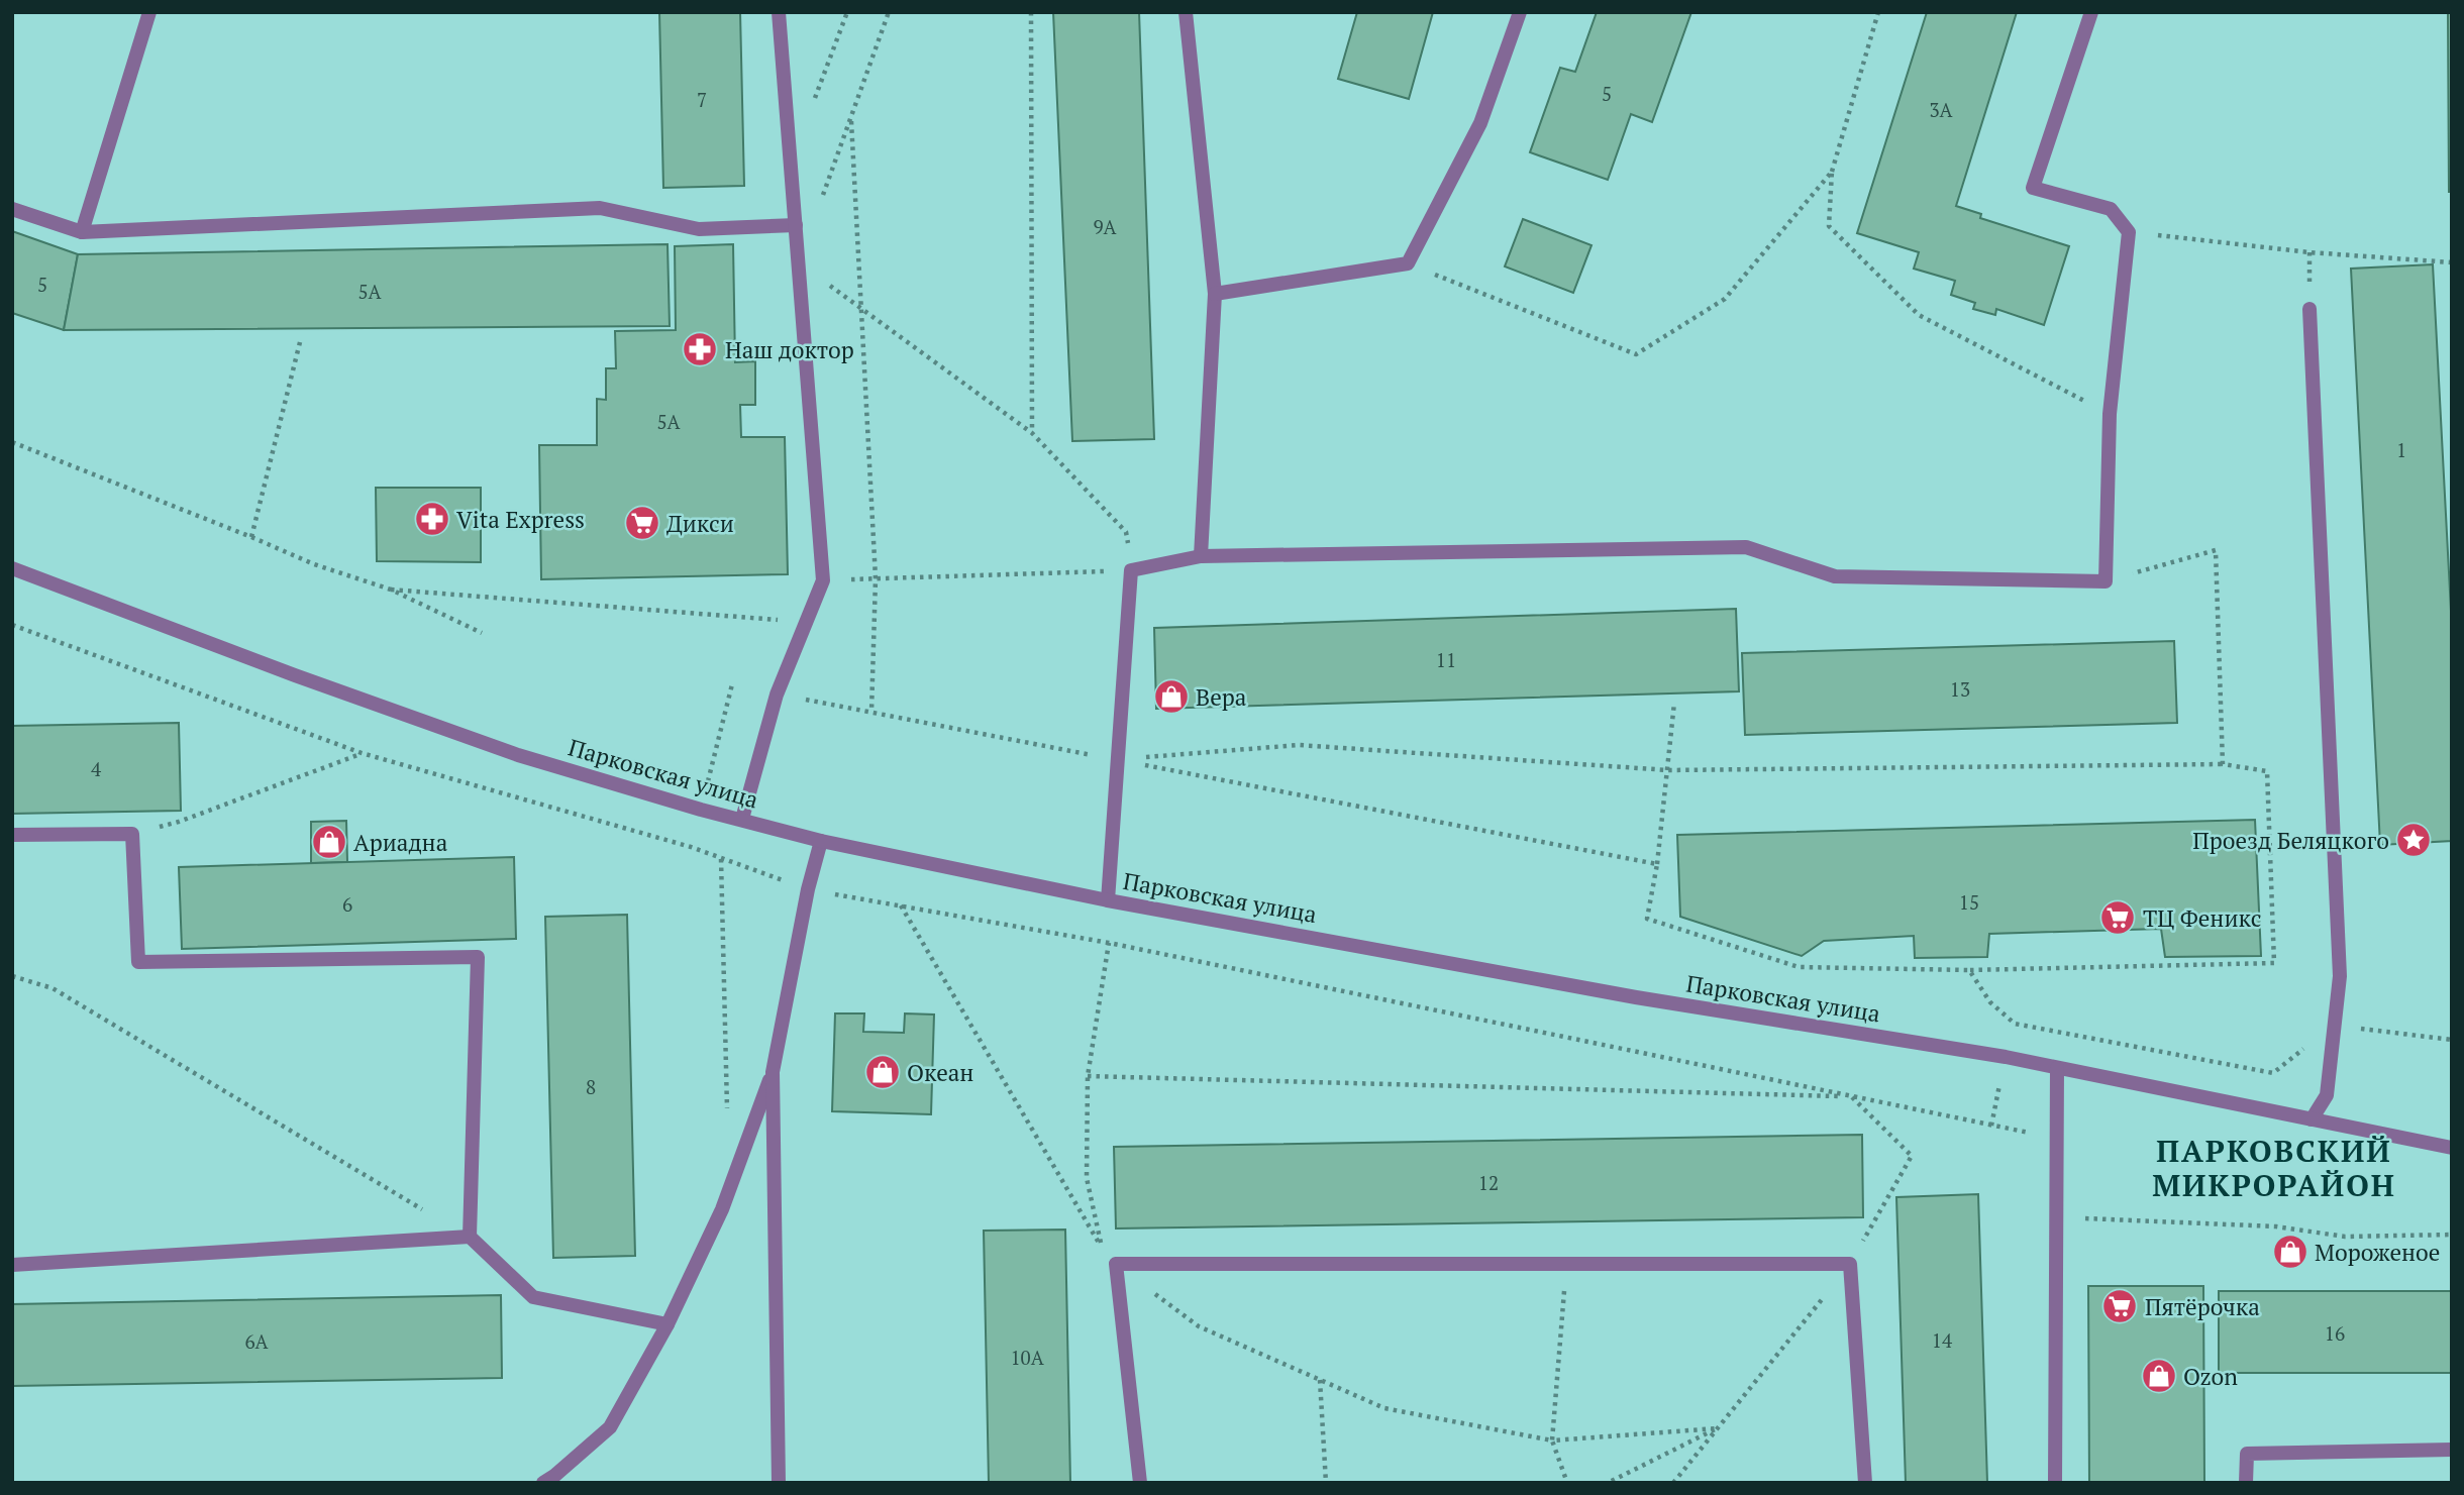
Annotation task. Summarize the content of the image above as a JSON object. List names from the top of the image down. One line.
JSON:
{"streets":{"street":["Парковская улица"]},"districts":["ПАРКОВСКИЙ МИКРОРАЙОН"],"places":{"pharmacy":["Наш доктор","Vita Express"],"supermarket":["Дикси","ТЦ Феникс","Пятёрочка"],"shop":["Вера","Ариадна","Океан","Мороженое","Ozon"],"place":["Проезд Беляцкого"]},"house_numbers":["5","7","3А","9А","5","5А","5А","1","11","13","4","15","6","8","12","16","14","6А","10А"]}
